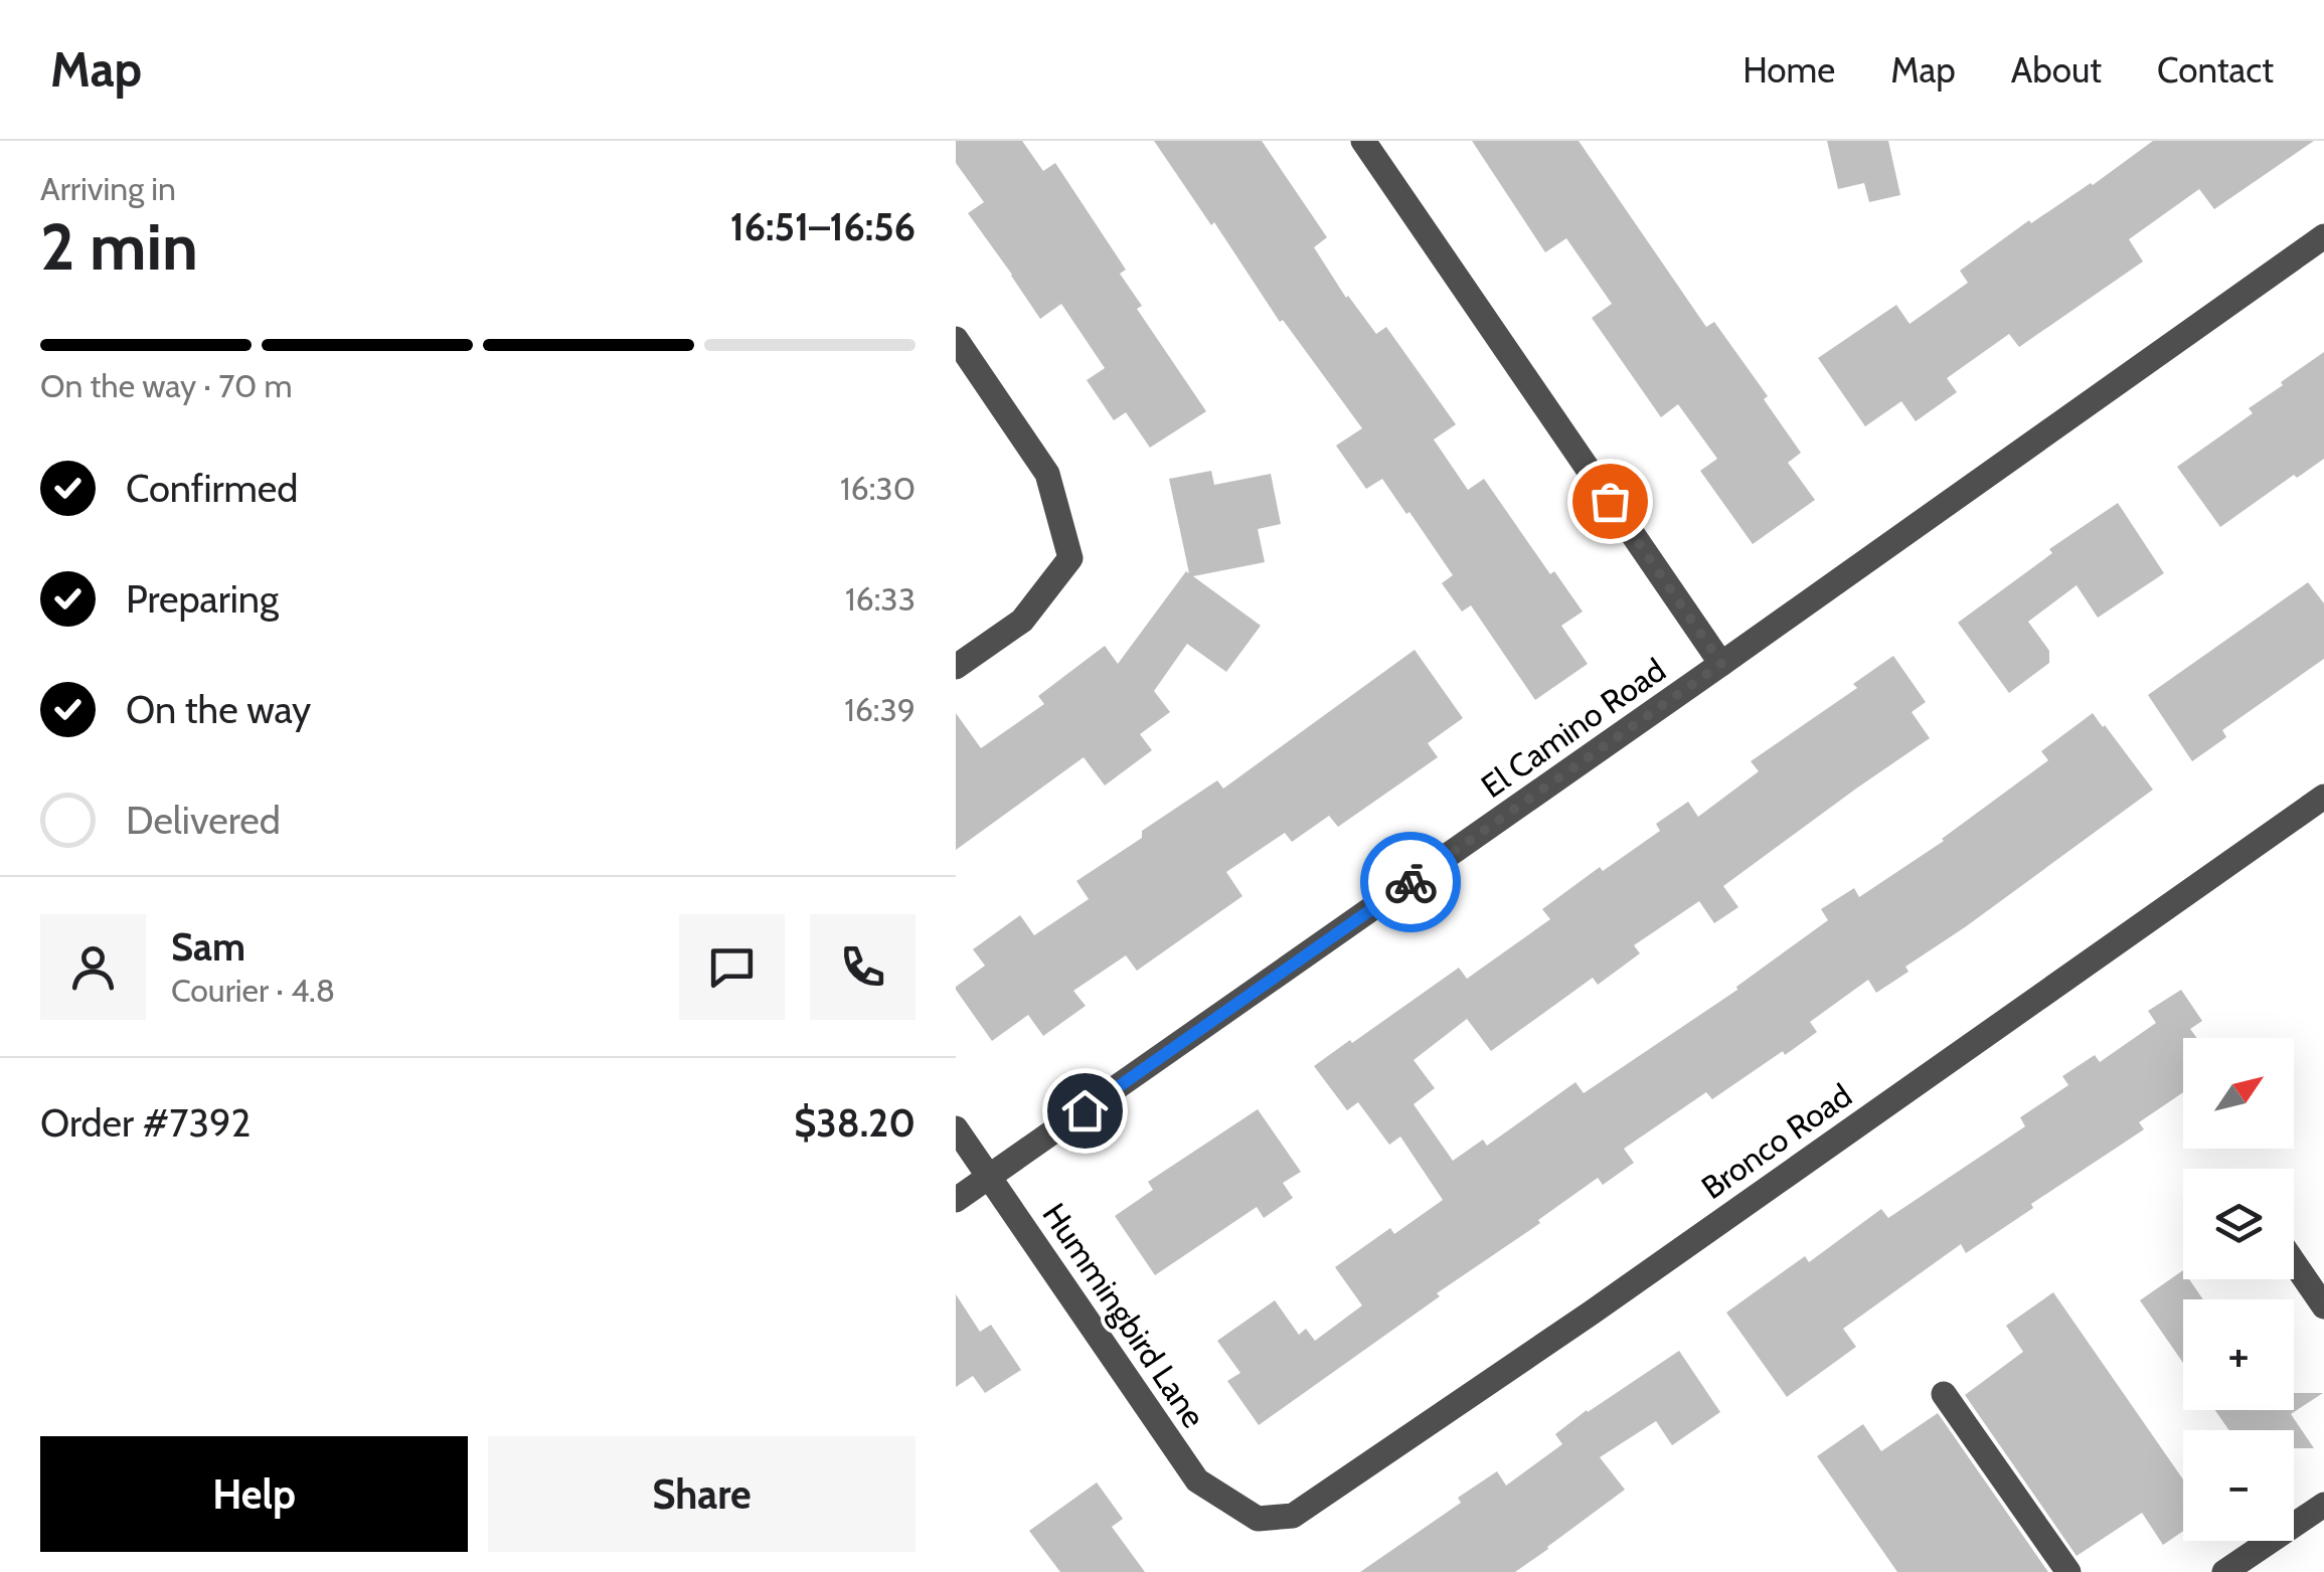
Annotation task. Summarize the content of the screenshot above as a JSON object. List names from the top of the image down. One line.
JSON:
{"streets":{"street":["El Camino Road","Bronco Road","Hummingbird Lane"]},"crossings":[["El Camino Road","Hummingbird Lane"],["Bronco Road","Hummingbird Lane"]],"north":"top right","page":{"header":"Map","nav":["Home","Map","About","Contact"],"heading":["2 min","Arriving in","16:51–16:56"],"panel":["Sam","Courier · 4.8","Order #7392","$38.20"],"bar":"On the way · 70 m","list":[["Confirmed","16:30"],["Preparing","16:33"],["On the way","16:39"],"Delivered"],"map_buttons":["+","−"],"buttons":["Help","Share"]}}
